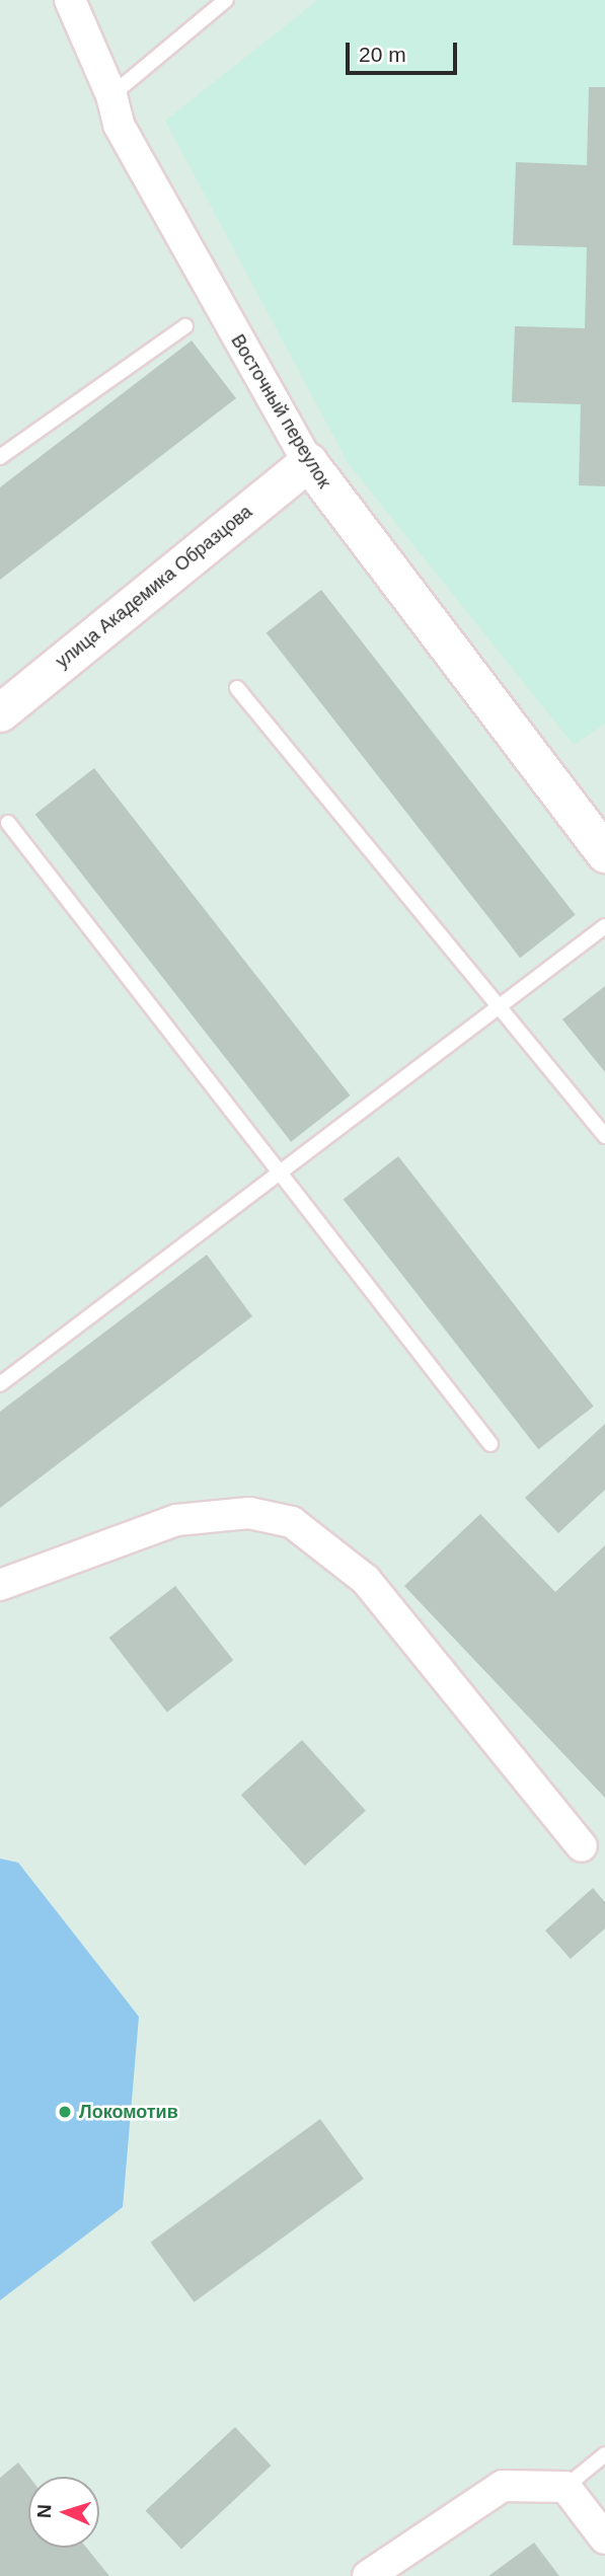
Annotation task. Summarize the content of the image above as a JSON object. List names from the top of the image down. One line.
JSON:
{"streets":{"street":["Восточный переулок","улица Академика Образцова"]},"crossings":[["Восточный переулок","улица Академика Образцова"]],"places":["Локомотив"],"scale_bar":"20 m","north":"left"}
